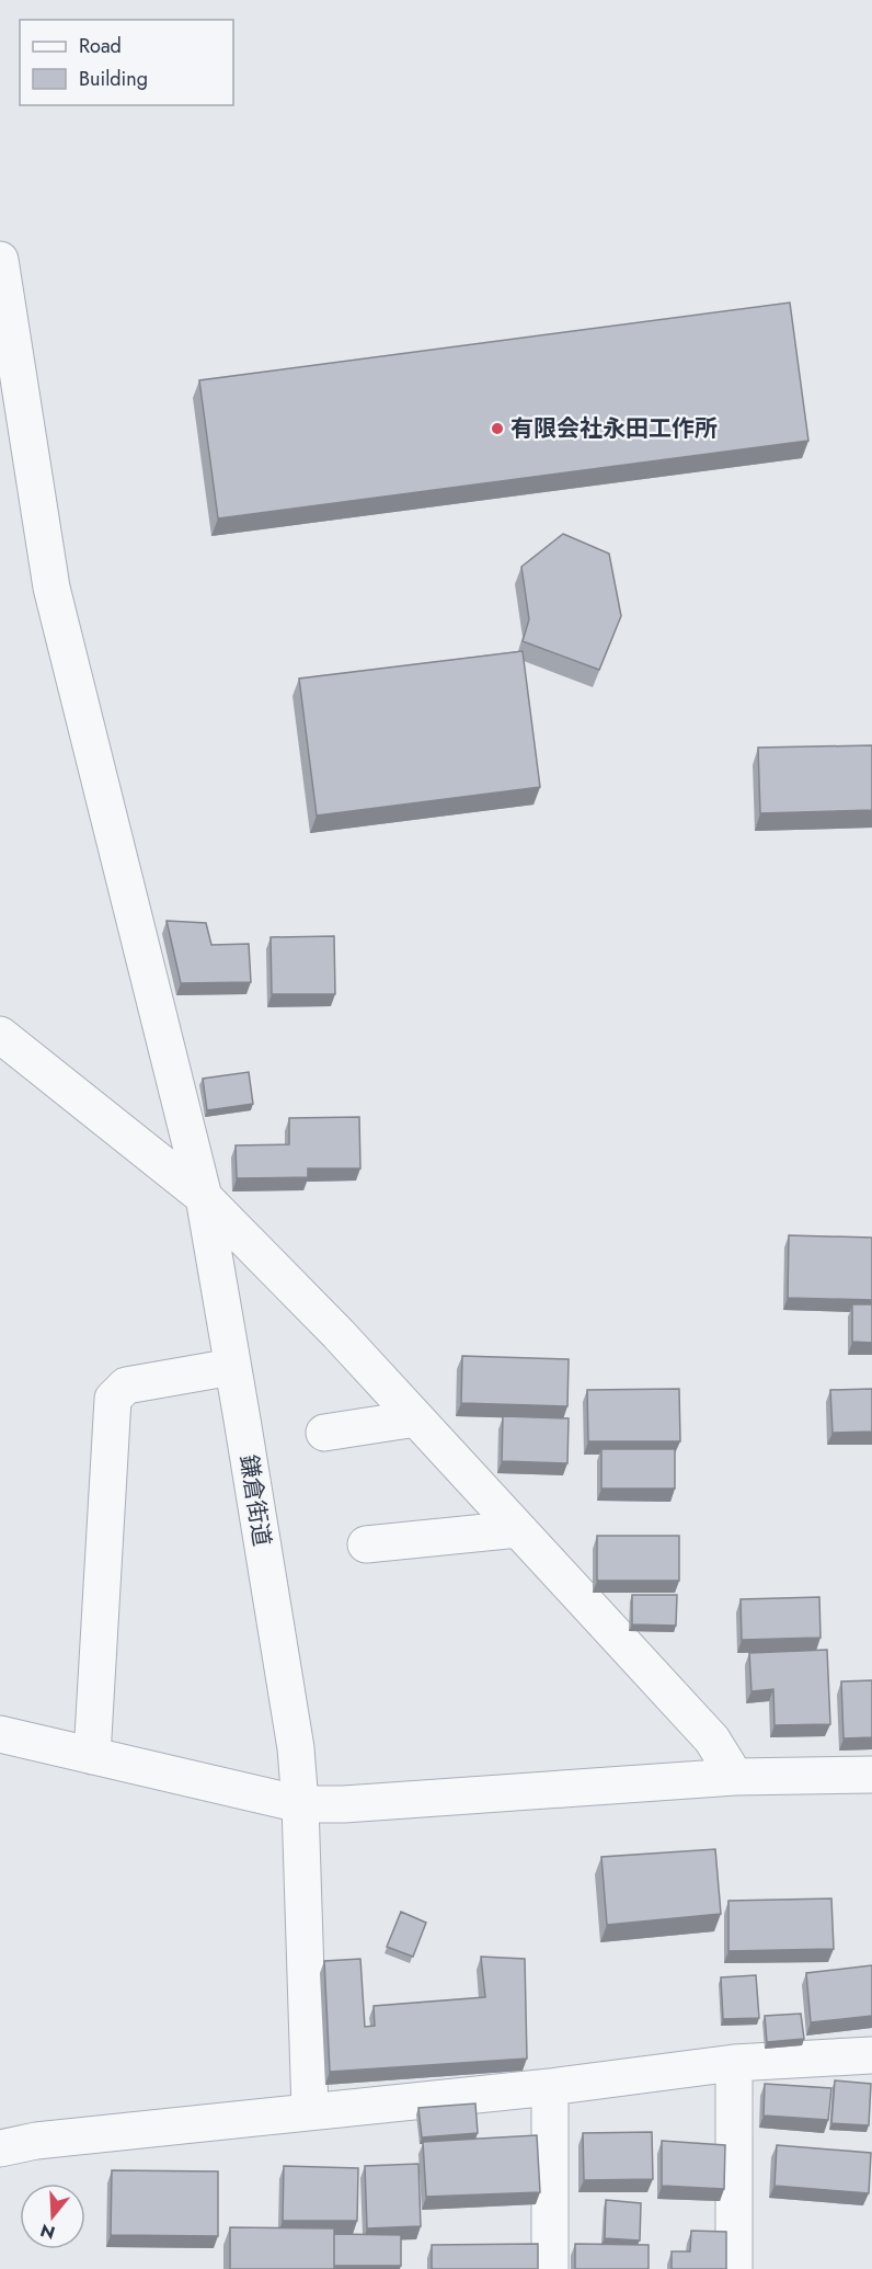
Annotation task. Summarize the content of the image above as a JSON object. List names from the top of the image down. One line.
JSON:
{"streets":{"street":["鎌倉街道"]},"places":["有限会社永田工作所"],"legend":["Road","Building"],"north":"bottom"}
